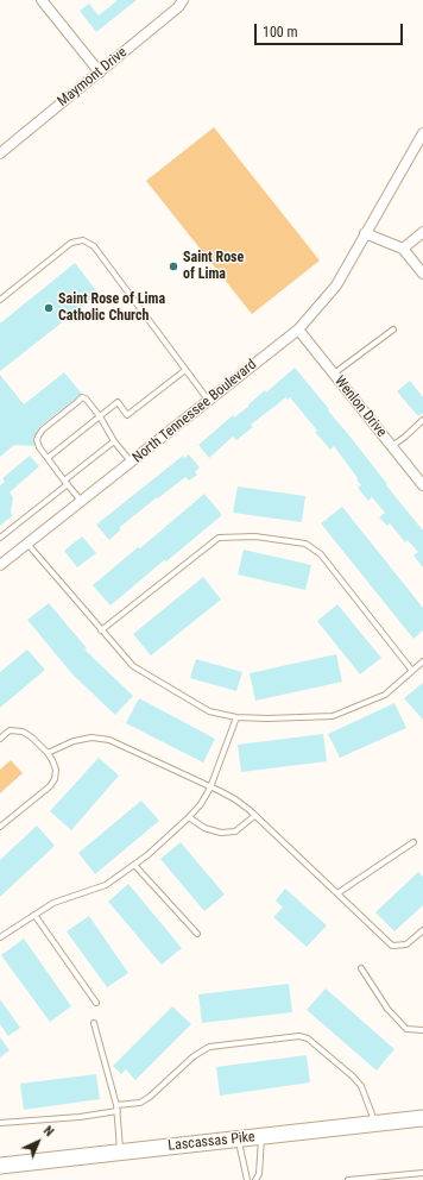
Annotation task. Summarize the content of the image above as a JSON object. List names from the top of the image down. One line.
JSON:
{"streets":{"main road":["Lascassas Pike"],"street":["Maymont Drive","Wenlon Drive","North Tennessee Boulevard"]},"crossings":[["Wenlon Drive","North Tennessee Boulevard"]],"places":["Saint Rose of Lima","Saint Rose of Lima Catholic Church"],"scale_bar":"100 m","north":"top right"}
